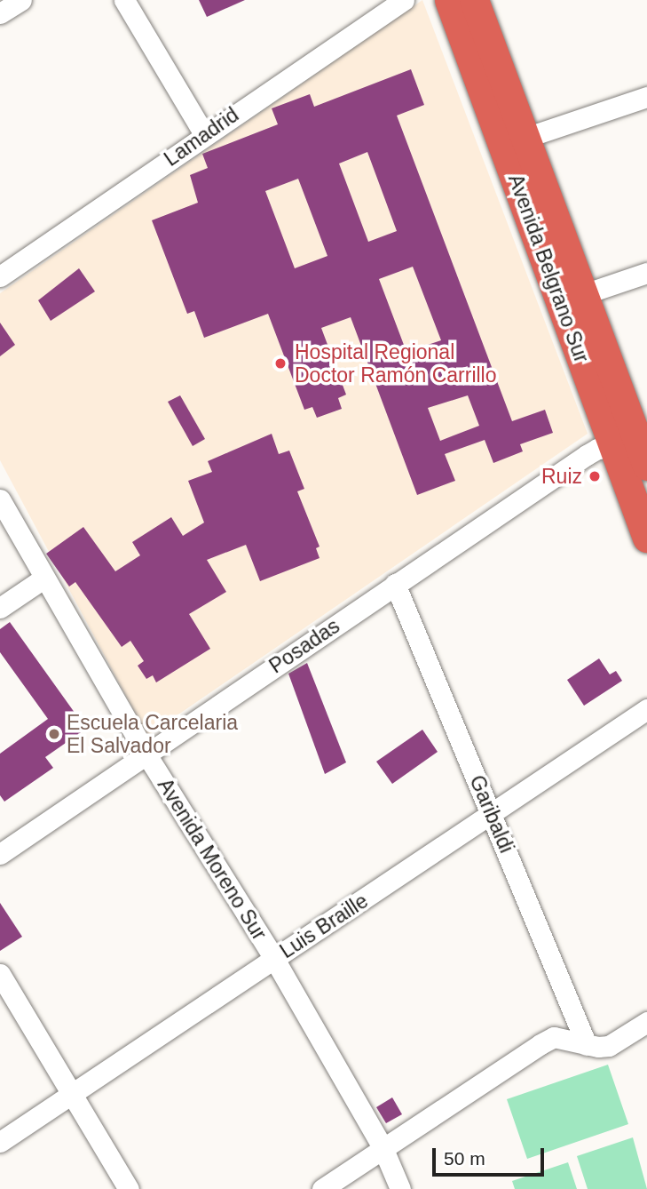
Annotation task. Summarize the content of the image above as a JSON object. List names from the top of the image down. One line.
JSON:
{"streets":{"highway":["Avenida Belgrano Sur"],"street":["Lamadrid","Posadas","Garibaldi","Avenida Moreno Sur","Luis Braille"]},"crossings":[["Avenida Belgrano Sur","Posadas"],["Posadas","Garibaldi"],["Posadas","Avenida Moreno Sur"],["Garibaldi","Luis Braille"],["Avenida Moreno Sur","Luis Braille"]],"places":["Hospital Regional Doctor Ramón Carrillo","Ruiz","Escuela Carcelaria El Salvador"],"scale_bar":"50 m"}
